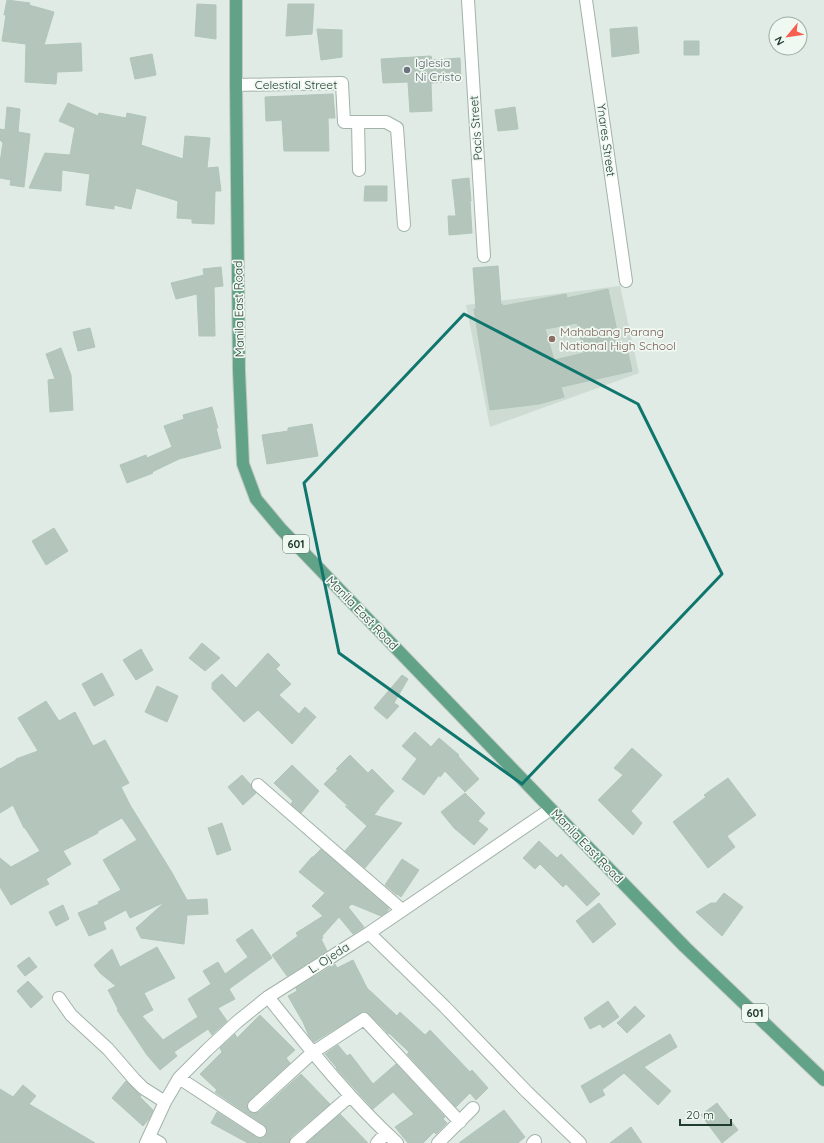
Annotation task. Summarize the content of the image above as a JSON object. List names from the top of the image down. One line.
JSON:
{"streets":{"main road":["Manila East Road","601"],"street":["Celestial Street","Pacis Street","Ynares Street","L. Ojeda"]},"crossings":[["Celestial Street","Manila East Road"],["Manila East Road","L. Ojeda"]],"places":["Iglesia Ni Cristo","Mahabang Parang National High School"],"scale_bar":"20 m","north":"bottom left"}
